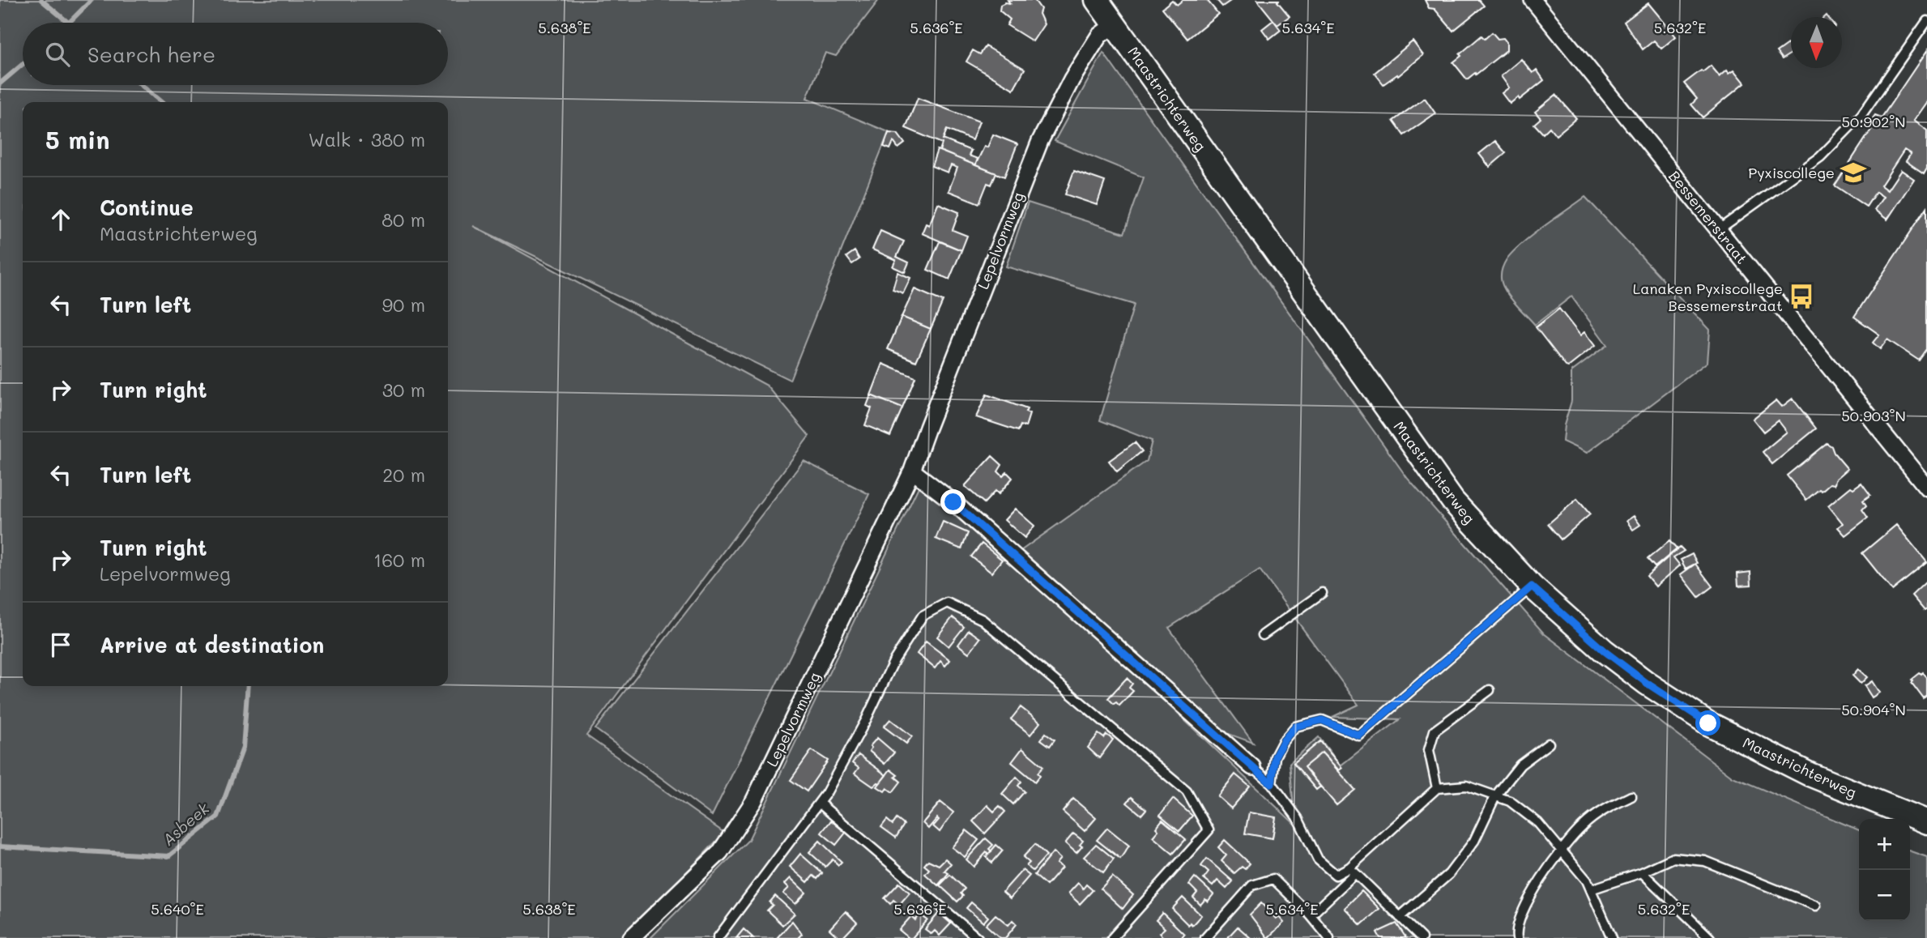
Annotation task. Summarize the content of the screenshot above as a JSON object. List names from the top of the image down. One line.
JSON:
{"streets":{"main road":["Maastrichterweg"],"street":["Bessemerstraat","Lepelvormweg"]},"crossings":[["Maastrichterweg","Lepelvormweg"]],"water":["Asbeek"],"places":{"school or university":["Pyxiscollege"],"bus stop":["Lanaken Pyxiscollege Bessemerstraat"]},"north":"bottom","page":{"search":"Search here","heading":["5 min","Walk · 380 m"],"list":[["Continue","Maastrichterweg","80 m"],["Turn left","90 m"],["Turn right","30 m"],["Turn left","20 m"],["Turn right","Lepelvormweg","160 m"],"Arrive at destination"],"map_buttons":["+","−"]},"coordinates":["5.638°E","5.636°E","5.634°E","5.632°E","50.902°N","50.903°N","50.904°N","5.640°E"]}
